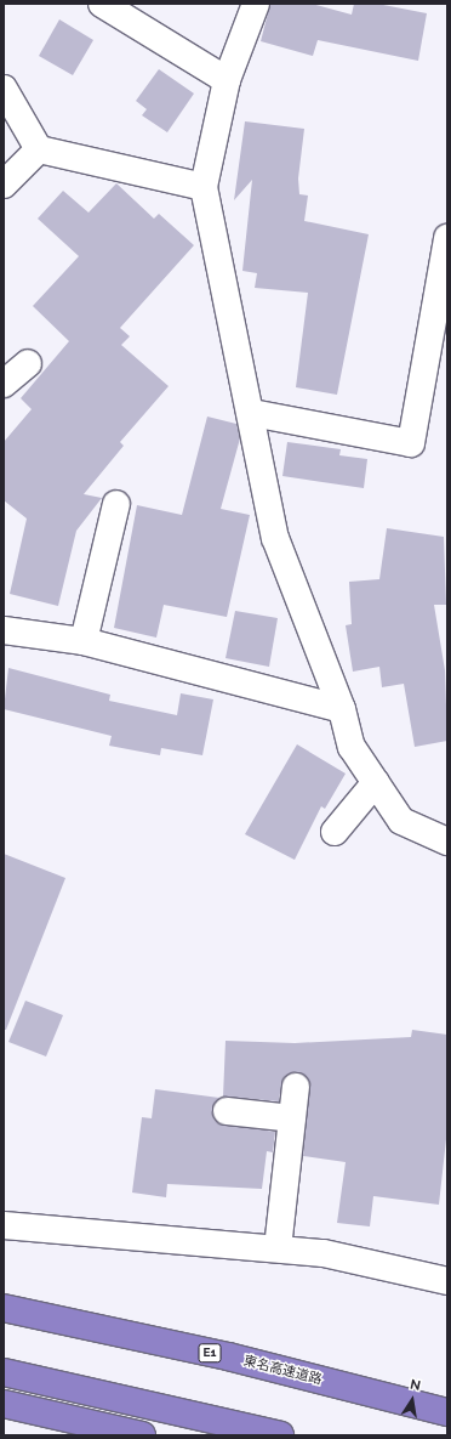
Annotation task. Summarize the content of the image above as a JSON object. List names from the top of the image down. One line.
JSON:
{"streets":{"highway":["E1","東名高速道路"]},"north":"top"}
